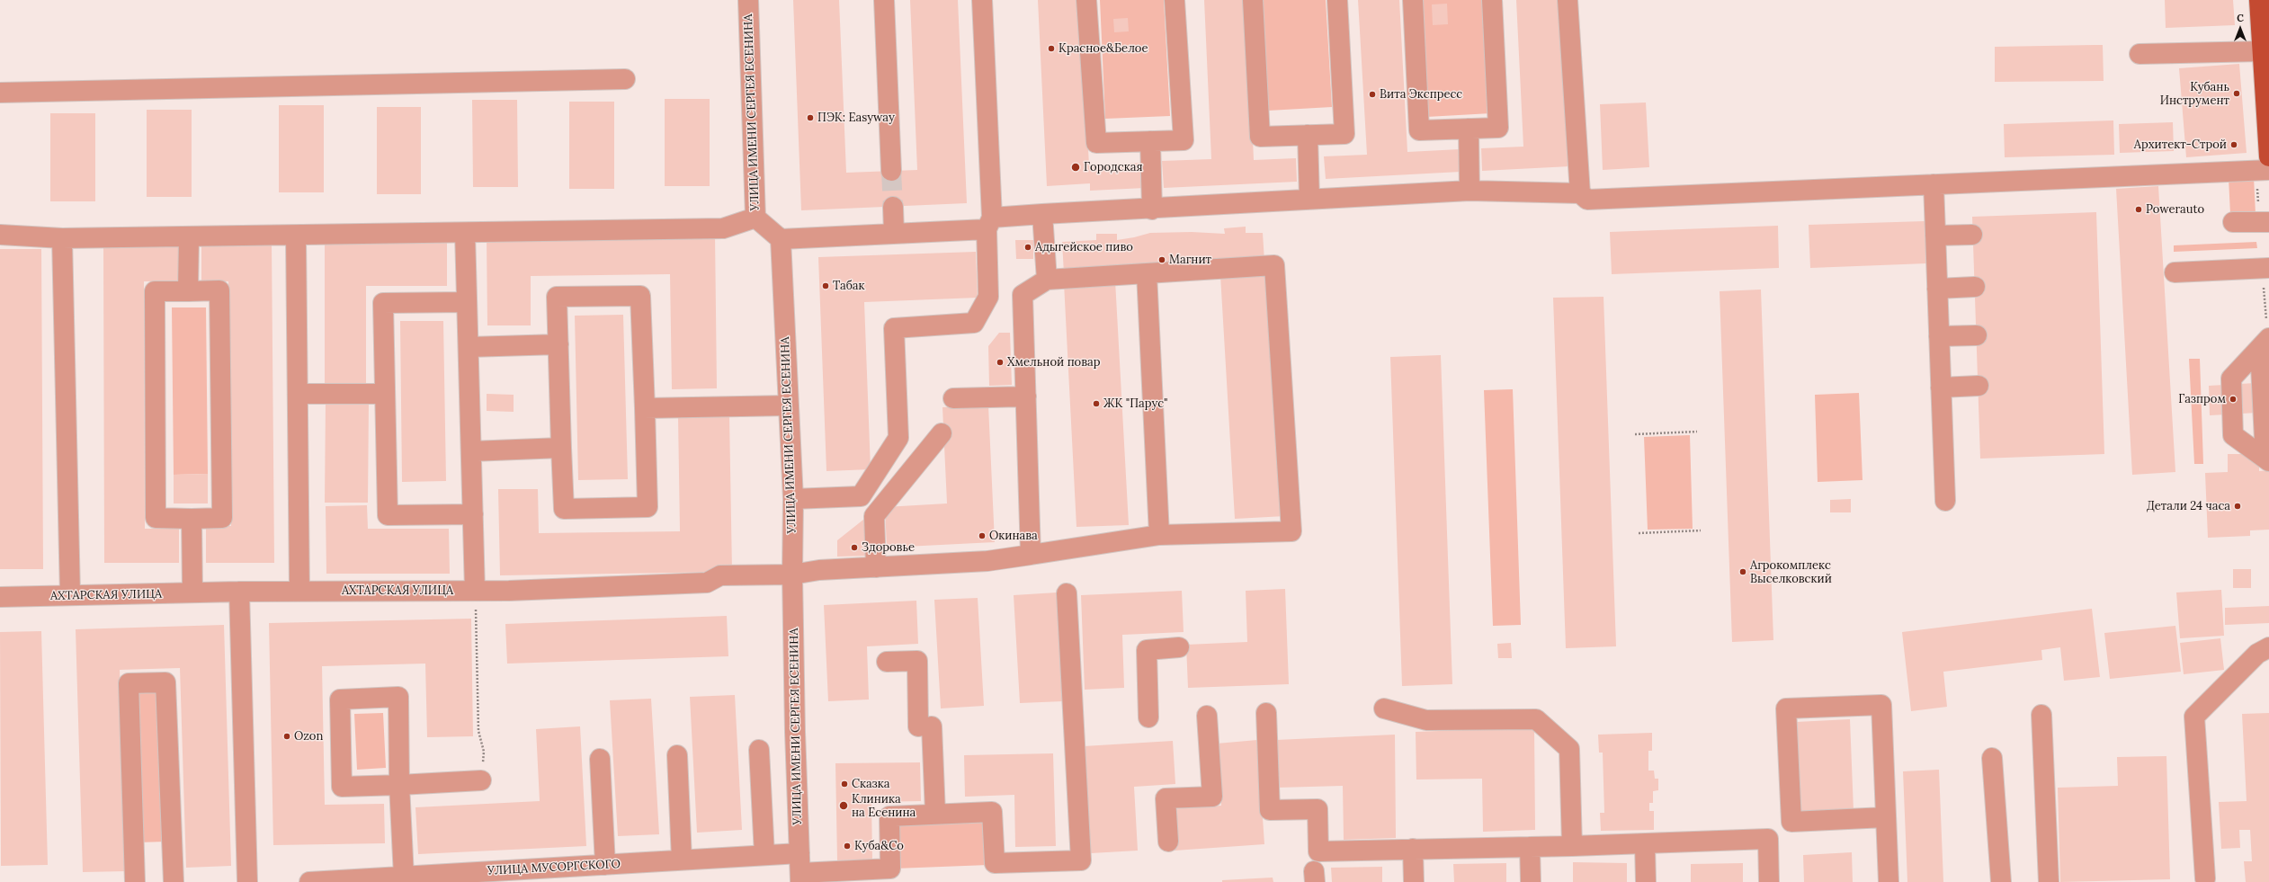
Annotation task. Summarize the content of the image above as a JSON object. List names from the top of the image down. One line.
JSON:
{"streets":{"street":["УЛИЦА ИМЕНИ СЕРГЕЯ ЕСЕНИНА","АХТАРСКАЯ УЛИЦА","УЛИЦА МУСОРГСКОГО"]},"crossings":[["УЛИЦА ИМЕНИ СЕРГЕЯ ЕСЕНИНА","АХТАРСКАЯ УЛИЦА"],["УЛИЦА ИМЕНИ СЕРГЕЯ ЕСЕНИНА","УЛИЦА МУСОРГСКОГО"]],"places":["Красное&Белое","Кубань Инструмент","Вита Экспресс","ПЭК: Easyway","Архитект-Строй","Городская","Powerauto","Адыгейское пиво","Магнит","Табак","Хмельной повар","Газпром","ЖК \"Парус\"","Детали 24 часа","Окинава","Здоровье","Агрокомплекс Выселковский","Ozon","Сказка","Клиника на Есенина","Куба&Co"],"north":"top"}
